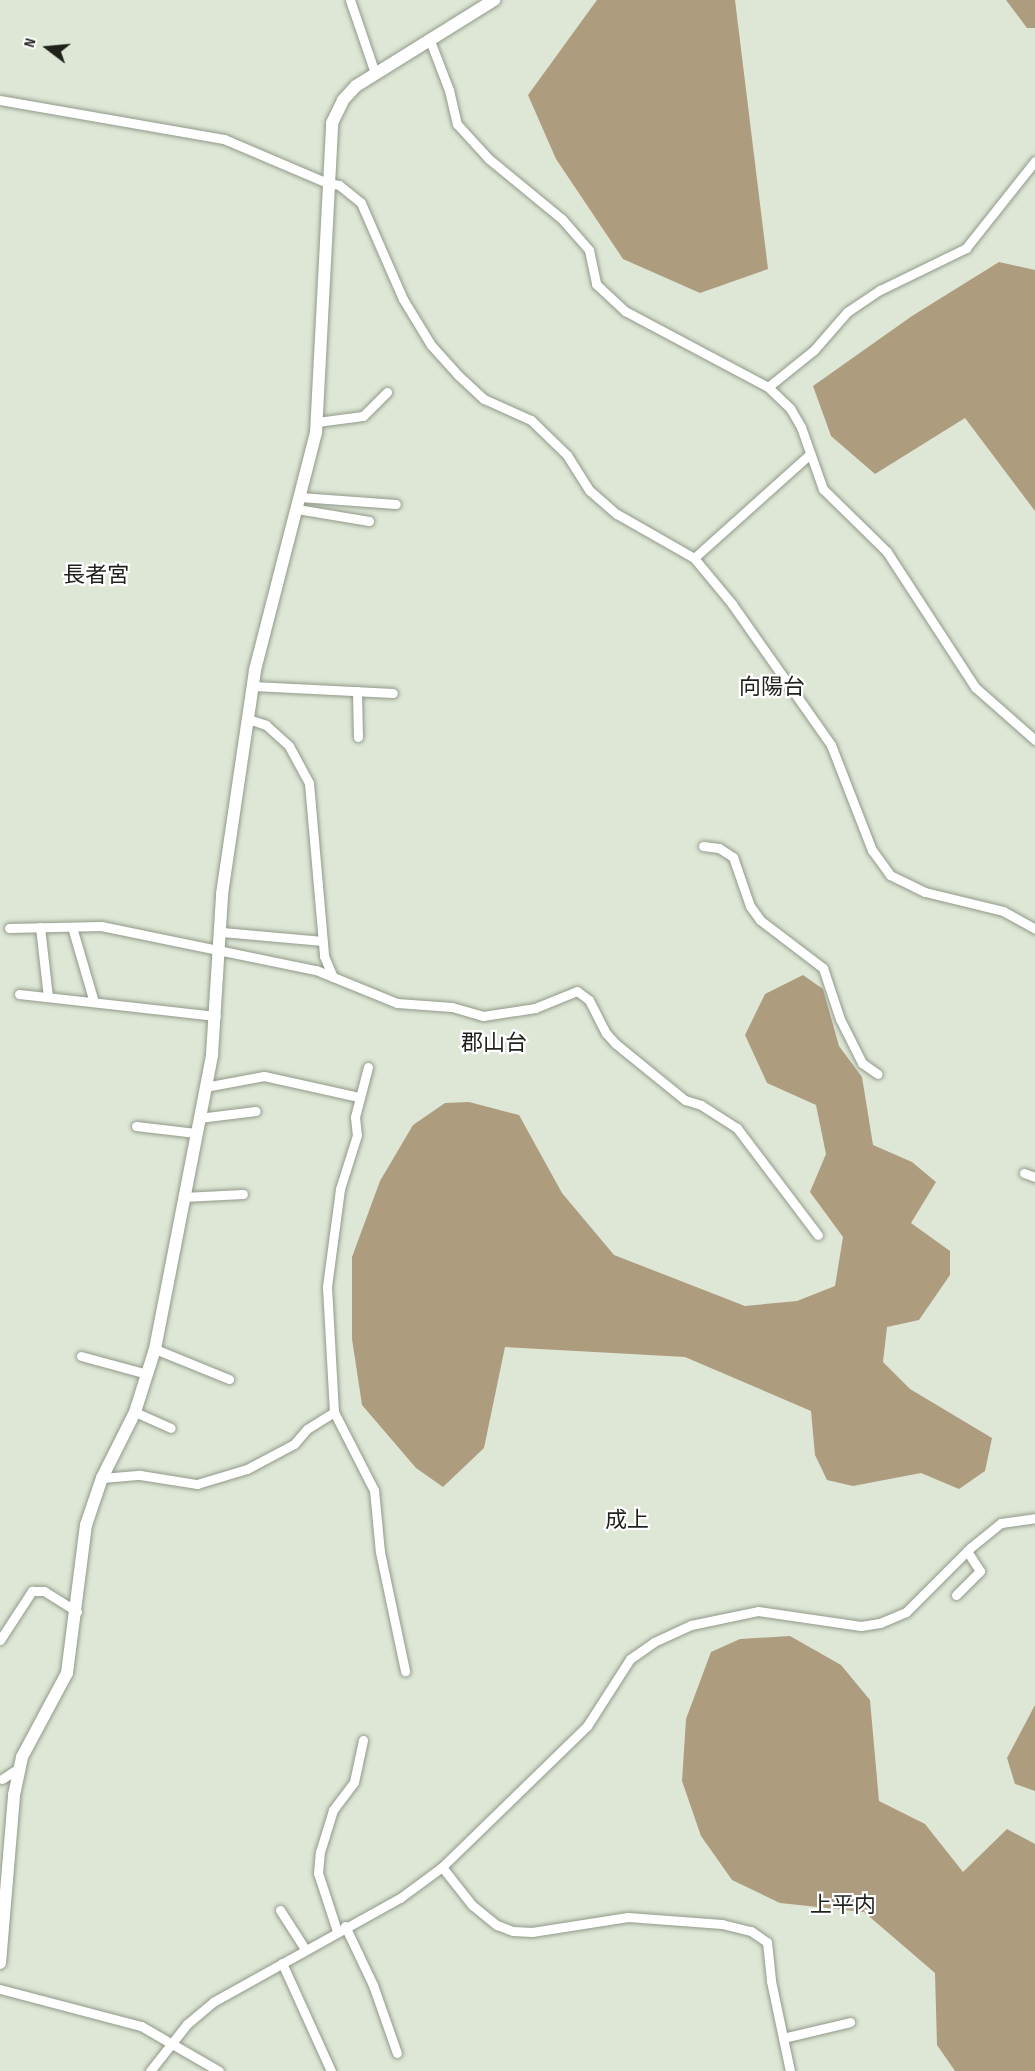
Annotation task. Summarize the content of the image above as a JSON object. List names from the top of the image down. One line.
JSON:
{"districts":["長者宮","向陽台","郡山台","成上","上平内"],"north":"left"}
